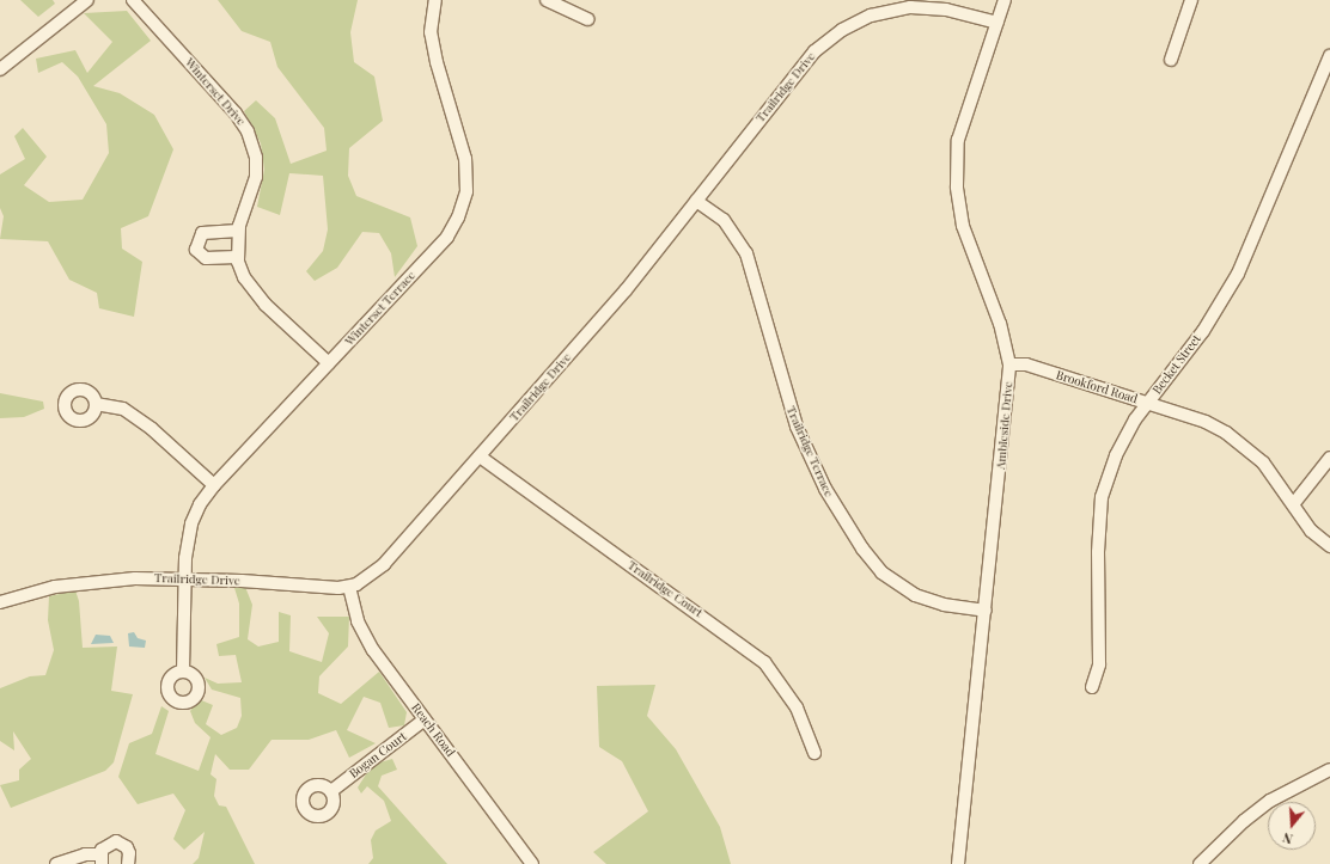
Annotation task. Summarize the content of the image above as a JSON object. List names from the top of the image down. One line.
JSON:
{"streets":{"street":["Trailridge Drive","Winterset Drive","Winterset Terrace","Becket Street","Brookford Road","Ambleside Drive","Trailridge Terrace","Trailridge Court","Reach Road","Bogan Court"]},"crossings":[["Trailridge Drive","Winterset Terrace"],["Trailridge Drive","Ambleside Drive"],["Trailridge Drive","Trailridge Terrace"],["Trailridge Drive","Trailridge Court"],["Trailridge Drive","Reach Road"],["Winterset Drive","Winterset Terrace"],["Becket Street","Brookford Road"],["Brookford Road","Ambleside Drive"],["Ambleside Drive","Trailridge Terrace"],["Reach Road","Bogan Court"]],"north":"bottom"}
